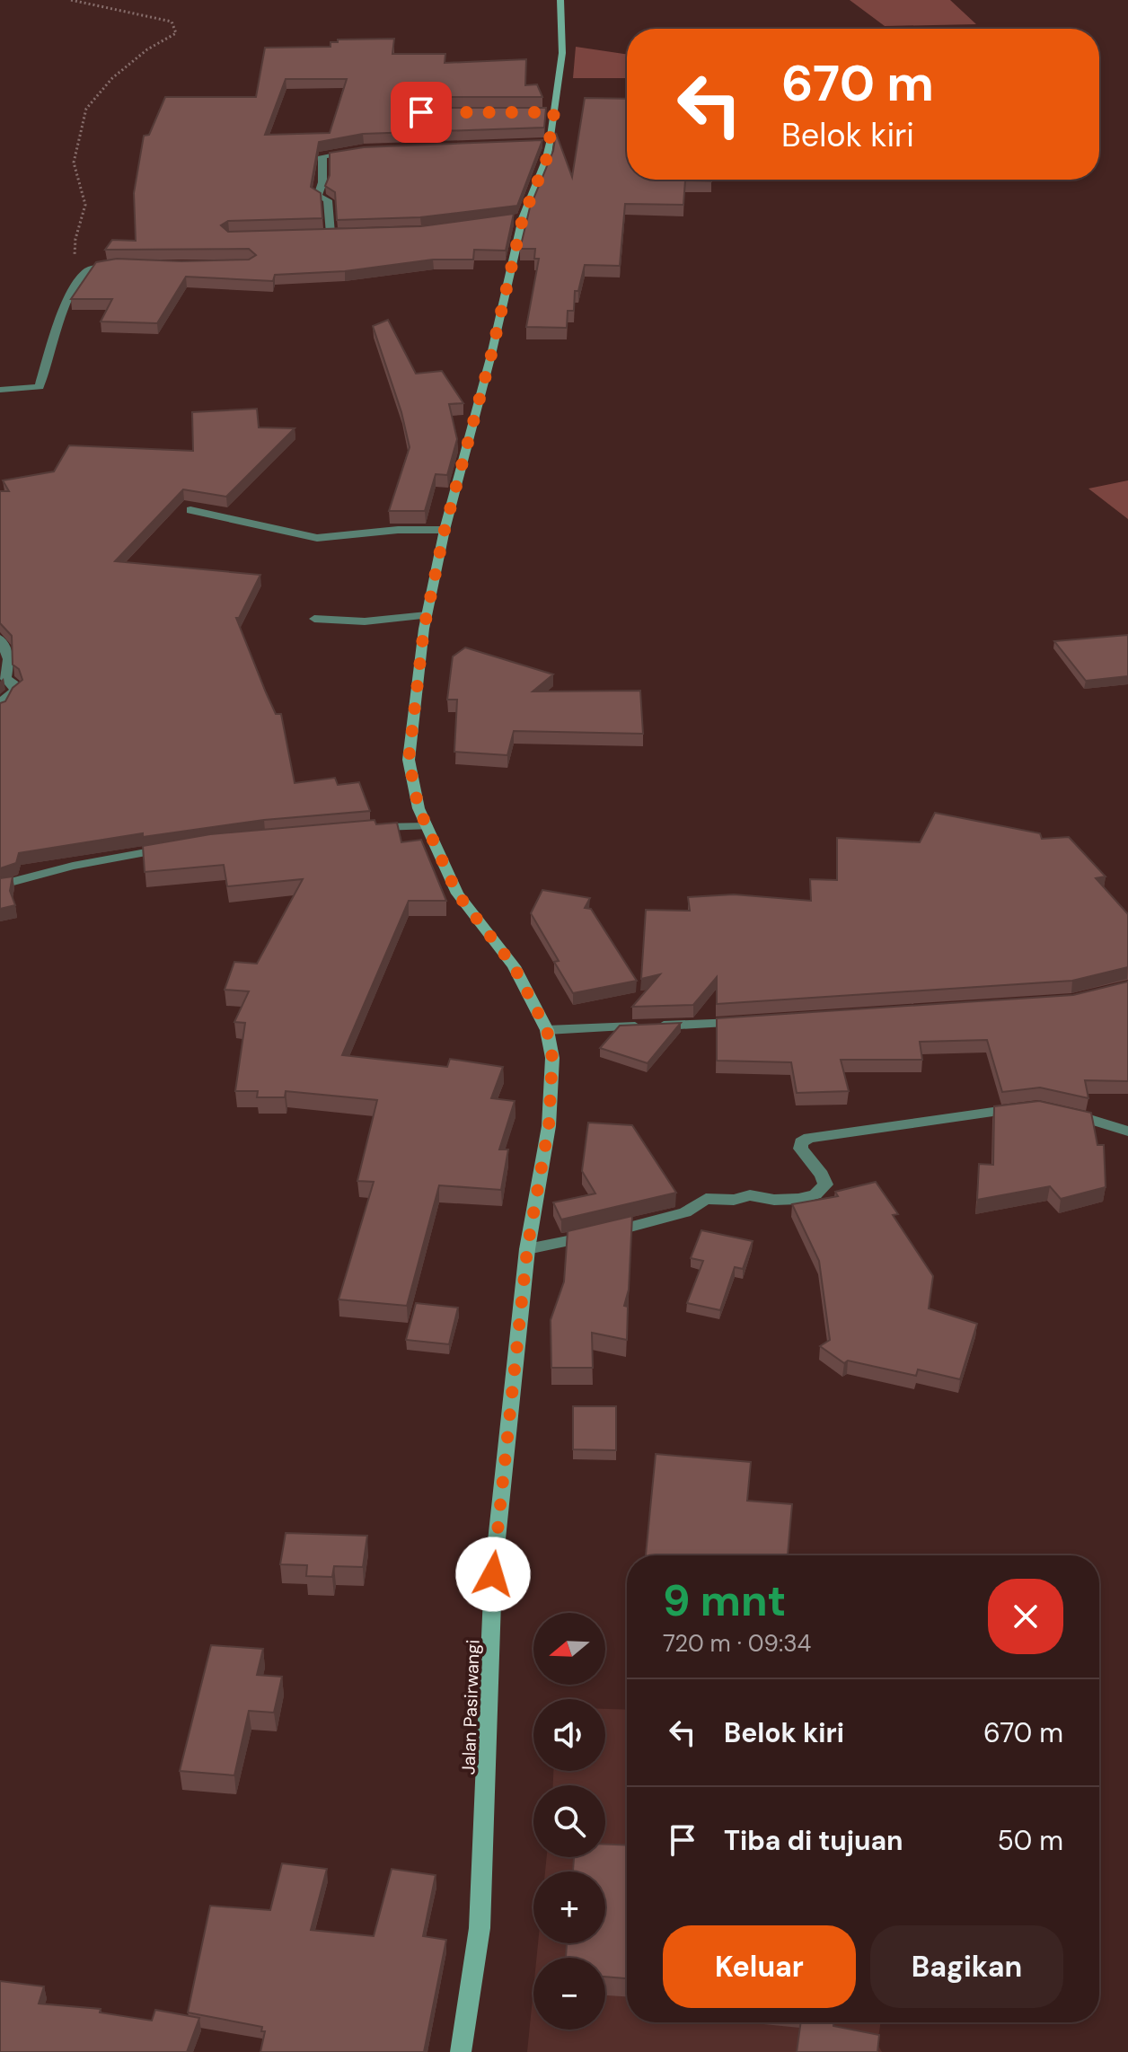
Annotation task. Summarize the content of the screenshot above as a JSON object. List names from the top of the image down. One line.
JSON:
{"streets":{"street":["Jalan Pasirwangi"]},"north":"left","page":{"turn":["670 m","Belok kiri"],"heading":["9 mnt","720 m · 09:34"],"map_buttons":["+","−"],"list":[{"name":"Belok kiri","value":"670 m"},{"name":"Tiba di tujuan","value":"50 m"}],"buttons":["Keluar","Bagikan"]}}
